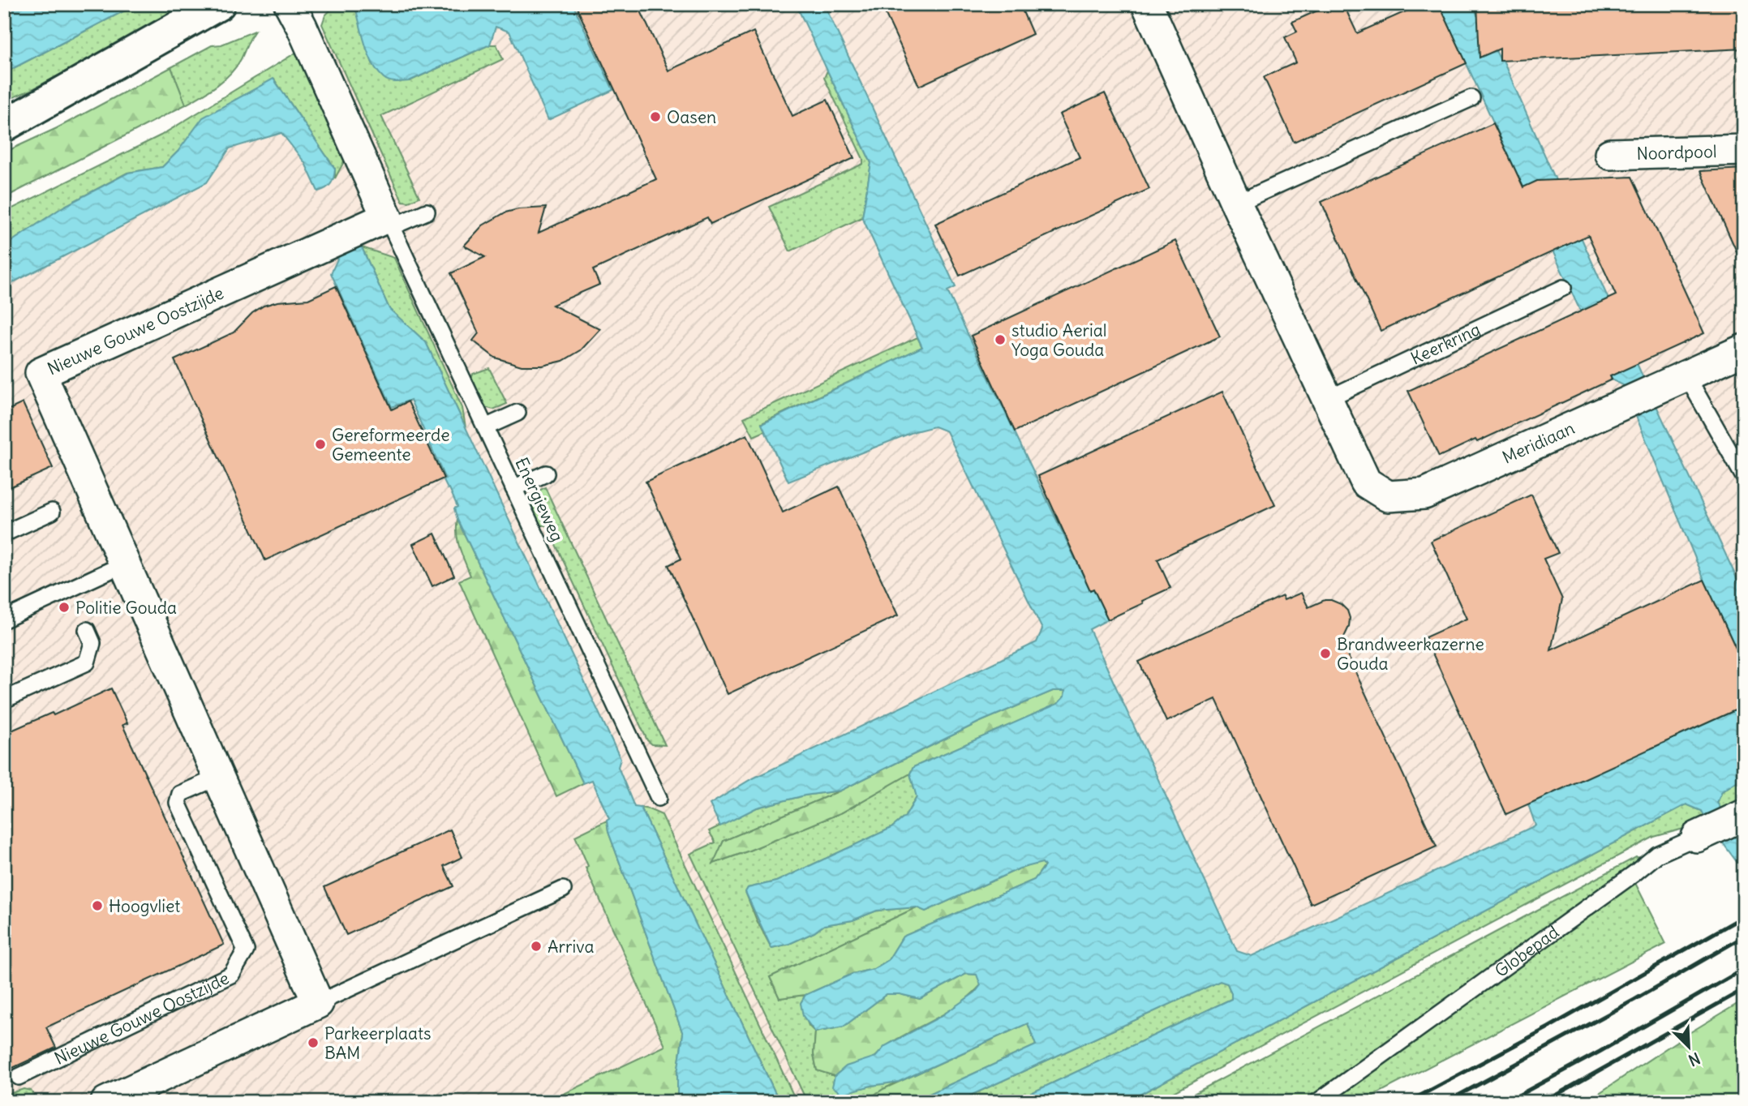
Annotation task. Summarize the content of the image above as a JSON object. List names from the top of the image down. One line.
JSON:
{"streets":{"street":["Noordpool","Nieuwe Gouwe Oostzijde","Meridiaan","Globepad"],"lane":["Keerkring","Energieweg"]},"crossings":[["Nieuwe Gouwe Oostzijde","Energieweg"],["Keerkring","Meridiaan"]],"places":["Oasen","studio Aerial Yoga Gouda","Gereformeerde Gemeente","Politie Gouda","Brandweerkazerne Gouda","Hoogvliet","Arriva","Parkeerplaats BAM"],"north":"bottom right"}
